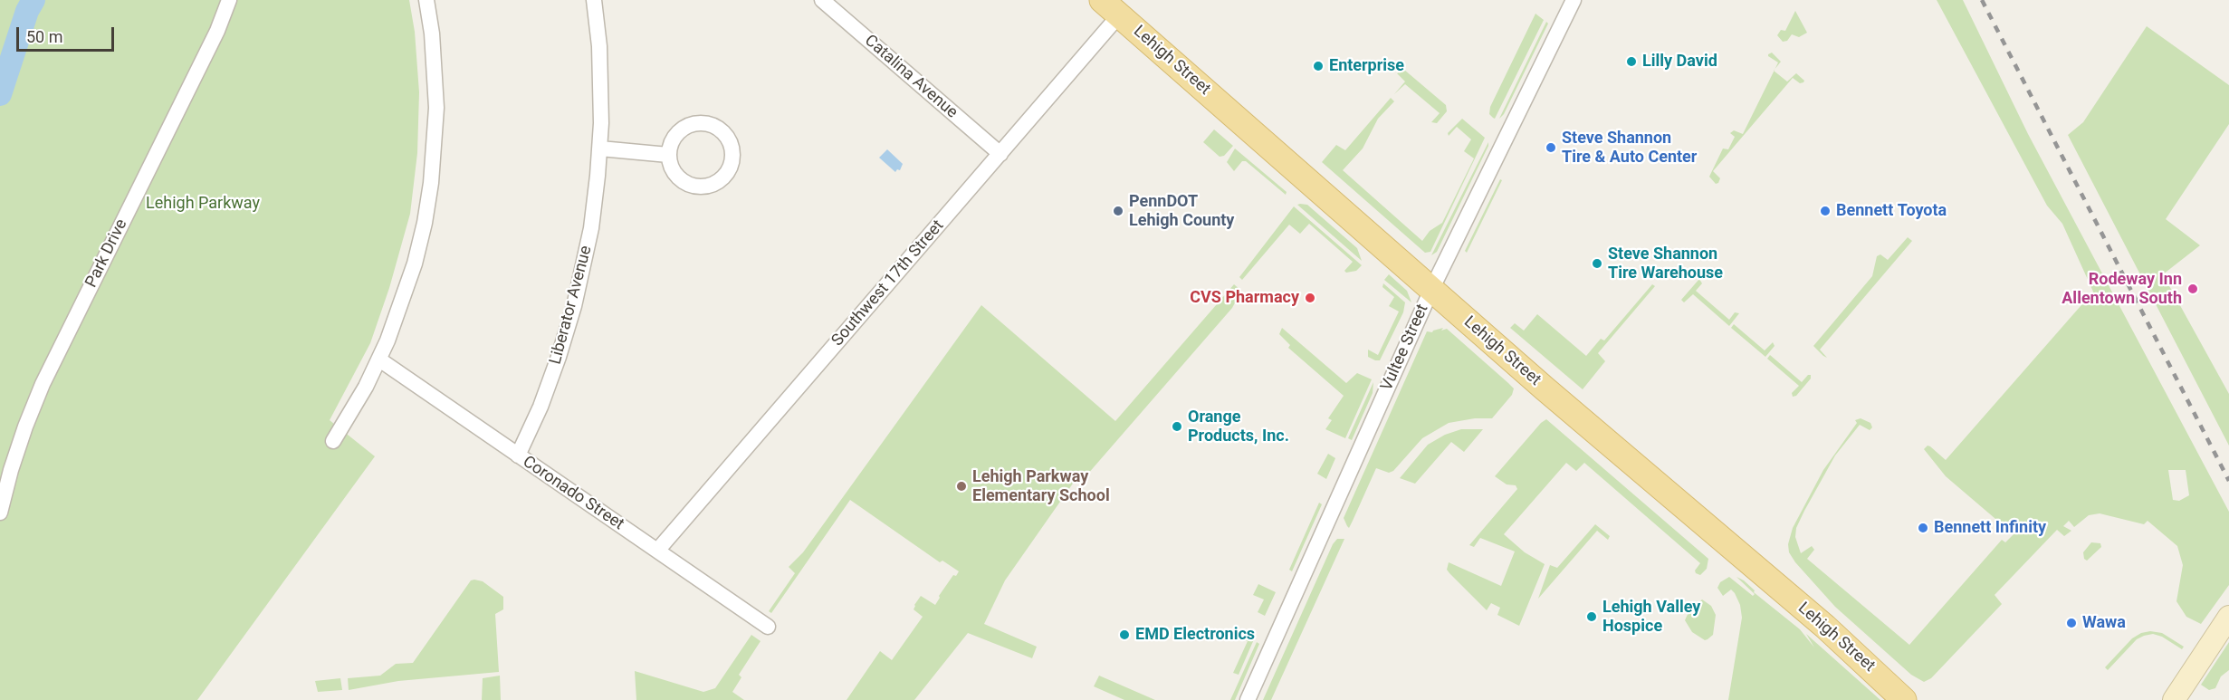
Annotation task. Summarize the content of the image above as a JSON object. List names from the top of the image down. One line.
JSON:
{"streets":{"main road":["Lehigh Street"],"street":["Catalina Avenue","Park Drive","Southwest 17th Street","Liberator Avenue","Vultee Street","Coronado Street"]},"crossings":[["Lehigh Street","Southwest 17th Street"],["Lehigh Street","Vultee Street"],["Catalina Avenue","Southwest 17th Street"],["Southwest 17th Street","Coronado Street"],["Liberator Avenue","Coronado Street"]],"parks":["Lehigh Parkway"],"places":["Lilly David","Enterprise","Steve Shannon Tire & Auto Center","PennDOT Lehigh County","Bennett Toyota","Steve Shannon Tire Warehouse","Rodeway Inn Allentown South","CVS Pharmacy","Orange Products, Inc.","Lehigh Parkway Elementary School","Bennett Infinity","Lehigh Valley Hospice","Wawa","EMD Electronics"],"scale_bar":"50 m"}
